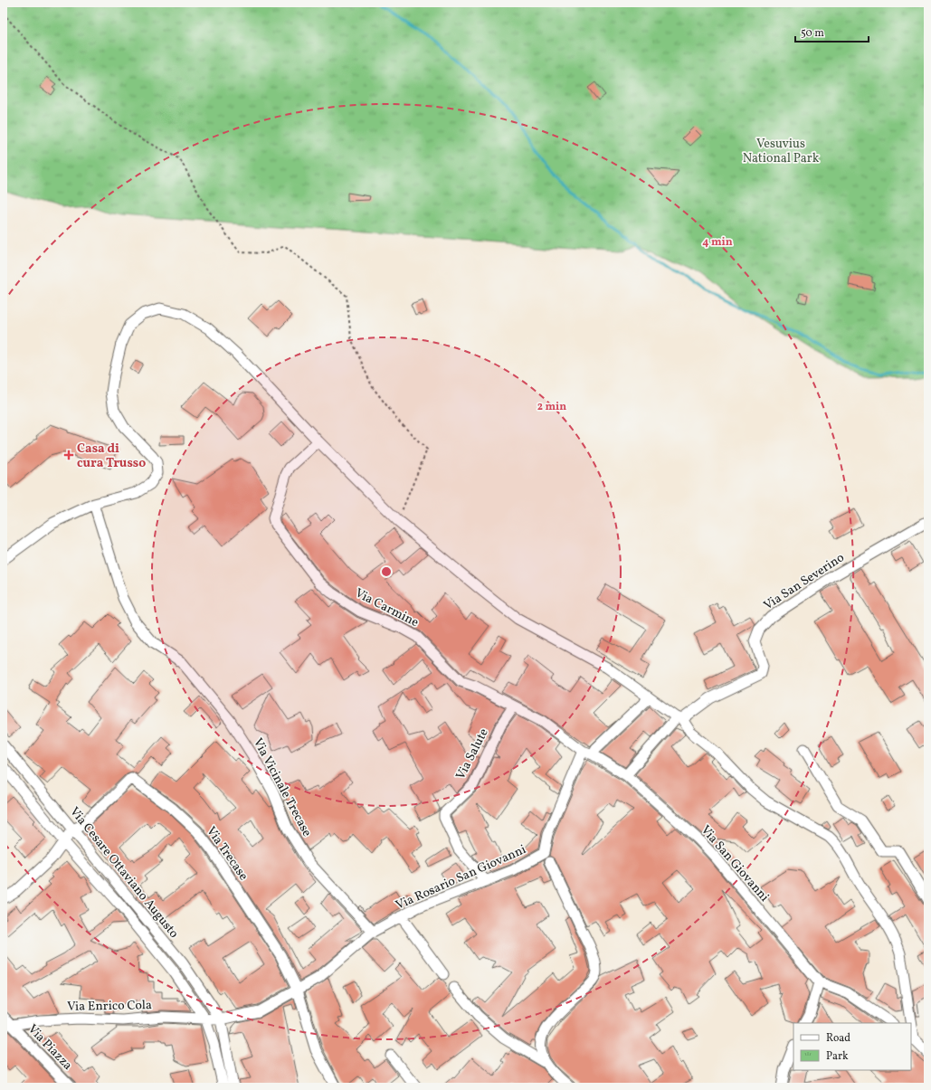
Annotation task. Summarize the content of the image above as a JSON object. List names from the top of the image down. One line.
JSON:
{"streets":{"street":["Via San Severino","Via Carmine","Via Salute","Via Vicinale Trecase","Via Trecase","Via San Giovanni","Via Cesare Ottaviano Augusto","Via Rosario San Giovanni","Via Enrico Cola","Via Piazza"]},"crossings":[["Via Carmine","Via Salute"],["Via Carmine","Via San Giovanni"],["Via Carmine","Via Rosario San Giovanni"],["Via Salute","Via Rosario San Giovanni"],["Via Vicinale Trecase","Via Rosario San Giovanni"],["Via Trecase","Via Cesare Ottaviano Augusto"],["Via Trecase","Via Rosario San Giovanni"],["Via San Giovanni","Via Rosario San Giovanni"],["Via Cesare Ottaviano Augusto","Via Rosario San Giovanni"],["Via Cesare Ottaviano Augusto","Via Enrico Cola"],["Via Rosario San Giovanni","Via Enrico Cola"],["Via Enrico Cola","Via Piazza"]],"parks":["Vesuvius National Park"],"places":{"health":["Casa di cura Trusso"]},"legend":["Road","Park"],"scale_bar":"50 m","rings":["4 min","2 min"]}
